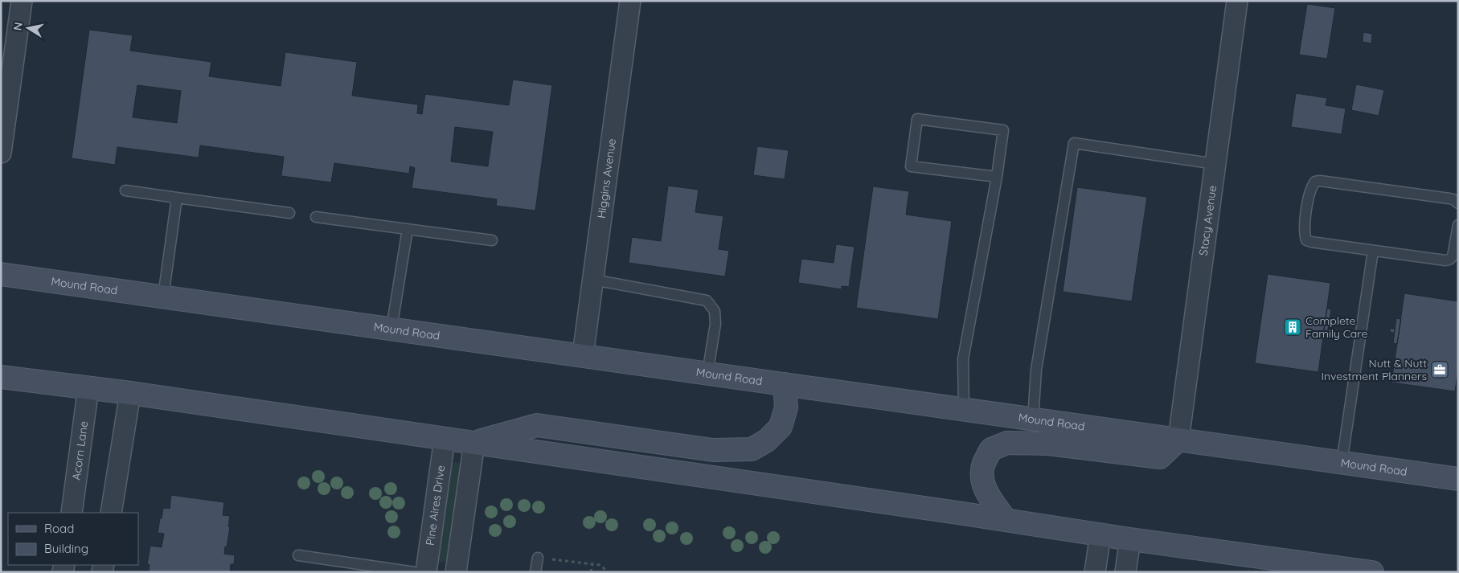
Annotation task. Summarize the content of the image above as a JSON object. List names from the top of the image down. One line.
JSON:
{"streets":{"main road":["Mound Road"],"street":["Higgins Avenue","Stacy Avenue","Acorn Lane","Pine Aires Drive"]},"crossings":[["Higgins Avenue","Mound Road"],["Stacy Avenue","Mound Road"]],"places":{"building":["Complete Family Care"],"office":["Nutt & Nutt Investment Planners"]},"legend":["Road","Building"],"north":"left"}
